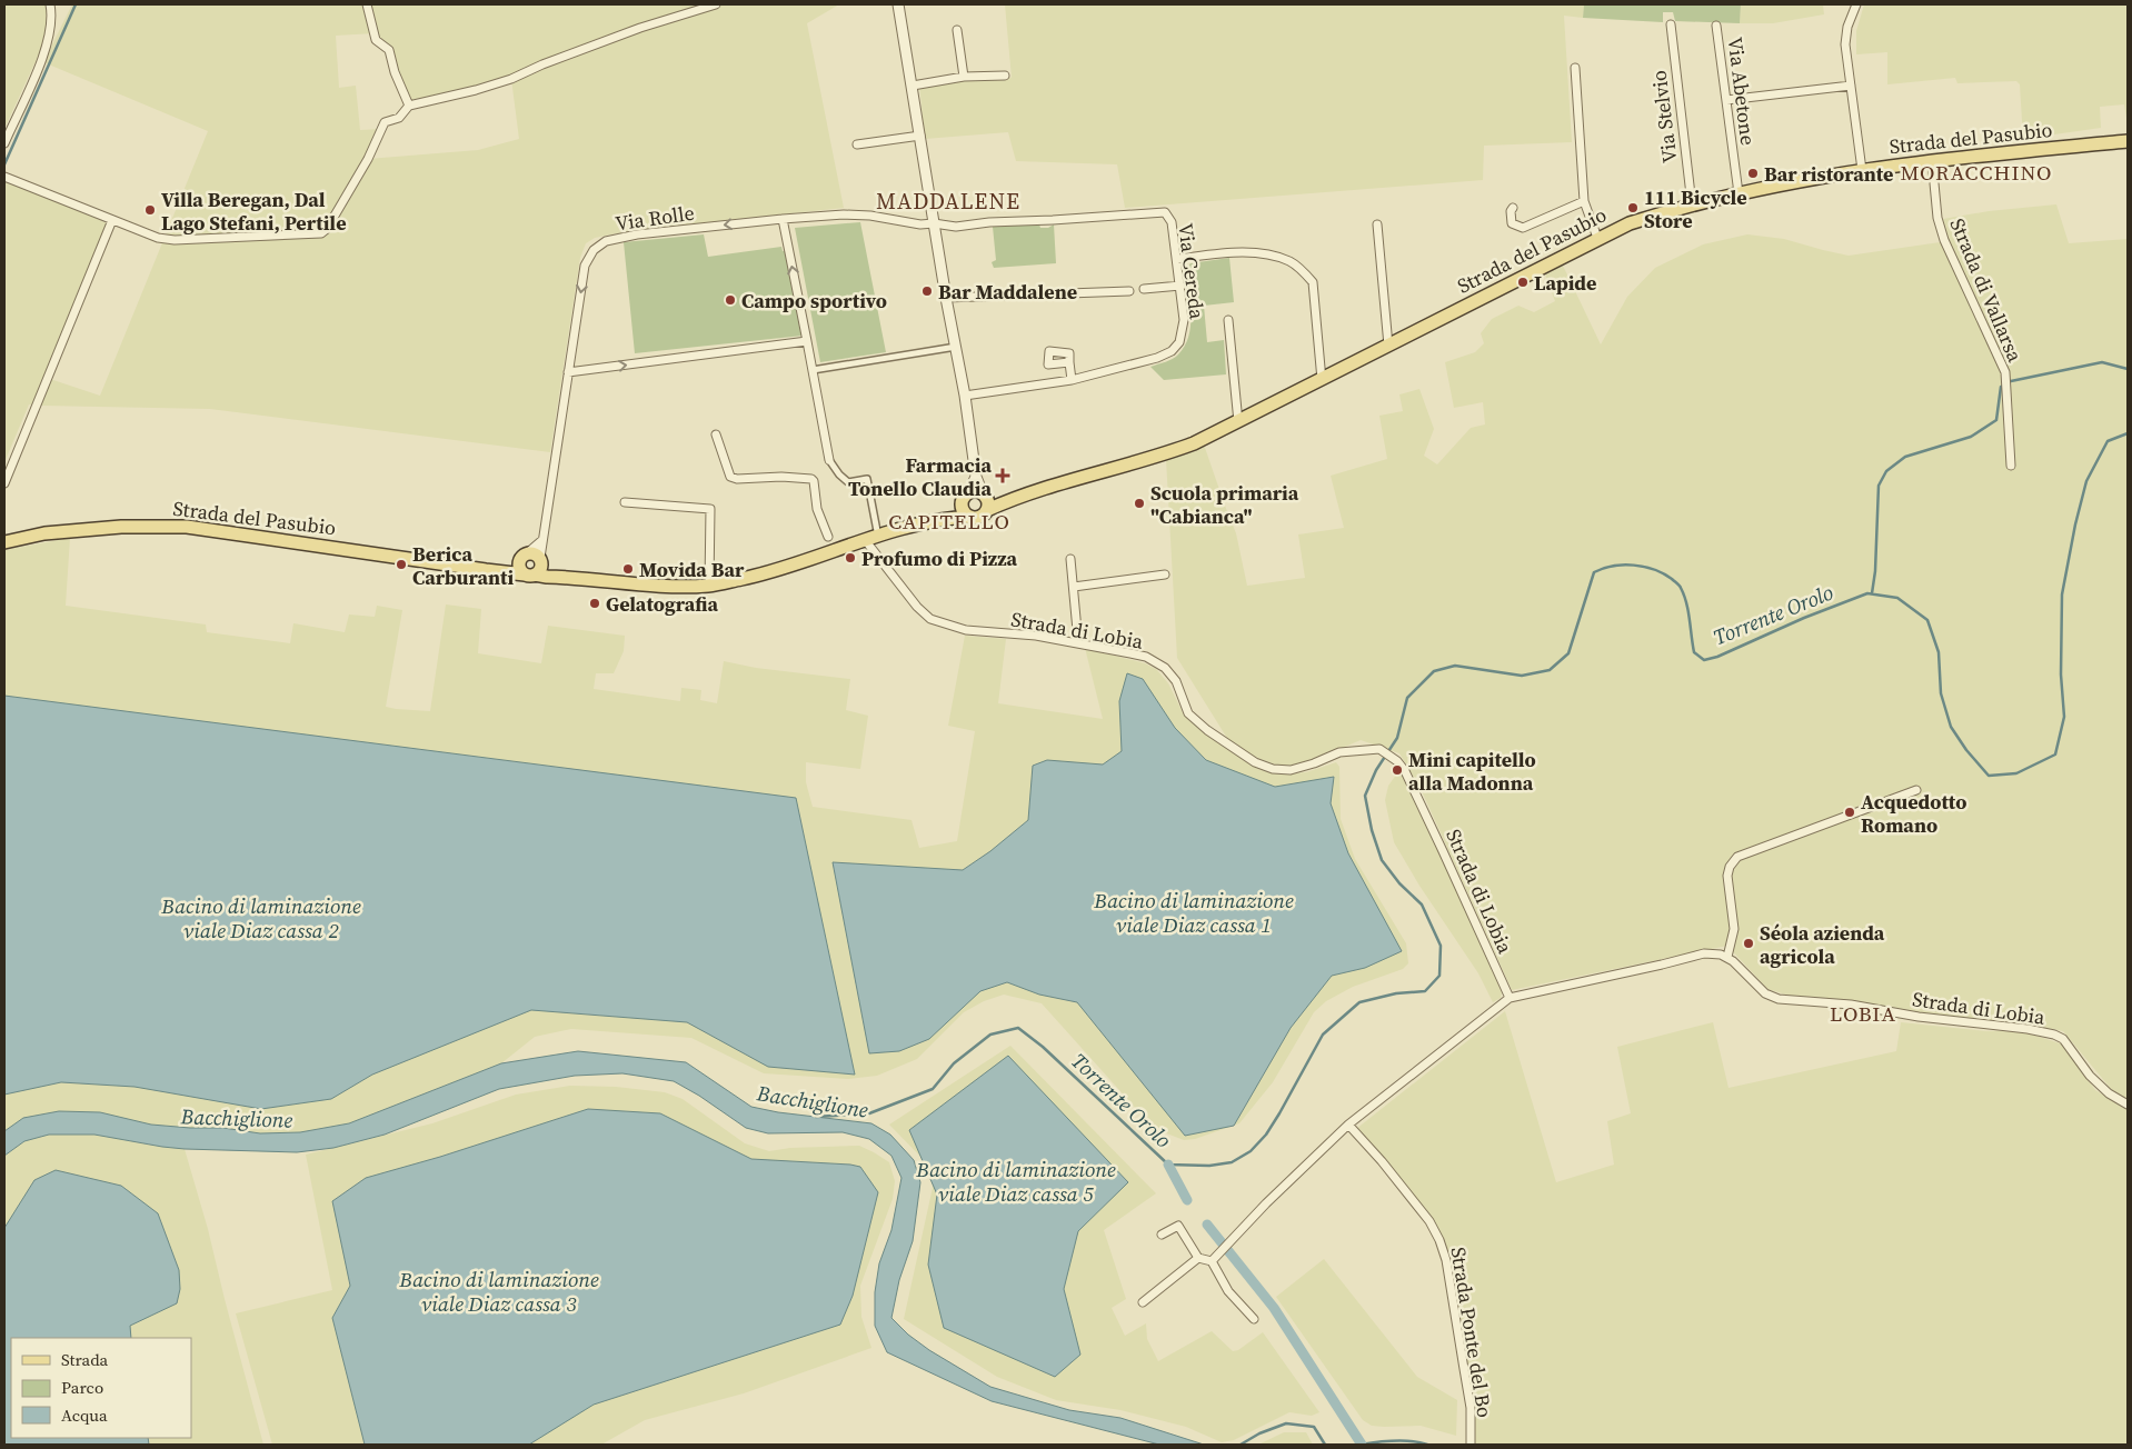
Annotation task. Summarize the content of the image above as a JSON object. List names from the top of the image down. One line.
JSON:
{"streets":{"main road":["Strada del Pasubio"],"street":["Via Abetone","Via Stelvio","Via Rolle","Via Cereda","Strada di Vallarsa","Strada di Lobia","Strada Ponte del Bo"]},"crossings":[["Via Abetone","Strada del Pasubio"],["Via Stelvio","Strada del Pasubio"],["Strada del Pasubio","Via Rolle"],["Strada del Pasubio","Strada di Vallarsa"],["Strada del Pasubio","Strada di Lobia"],["Via Rolle","Via Cereda"]],"one_way":["Via Rolle"],"districts":["MORACCHINO","MADDALENE","CAPITELLO","LOBIA"],"water":["Torrente Orolo","Bacino di laminazione viale Diaz cassa 1","Bacino di laminazione viale Diaz cassa 2","Bacchiglione","Bacino di laminazione viale Diaz cassa 5","Bacino di laminazione viale Diaz cassa 3"],"places":{"other":["Bar ristorante","111 Bicycle Store","Villa Beregan, Dal Lago Stefani, Pertile","Lapide","Bar Maddalene","Campo sportivo","Scuola primaria \"Cabianca\"","Profumo di Pizza","Berica Carburanti","Movida Bar","Gelatografia","Mini capitello alla Madonna","Acquedotto Romano","Séola azienda agricola"],"health":["Farmacia Tonello Claudia"]},"legend":["Strada","Parco","Acqua"]}
